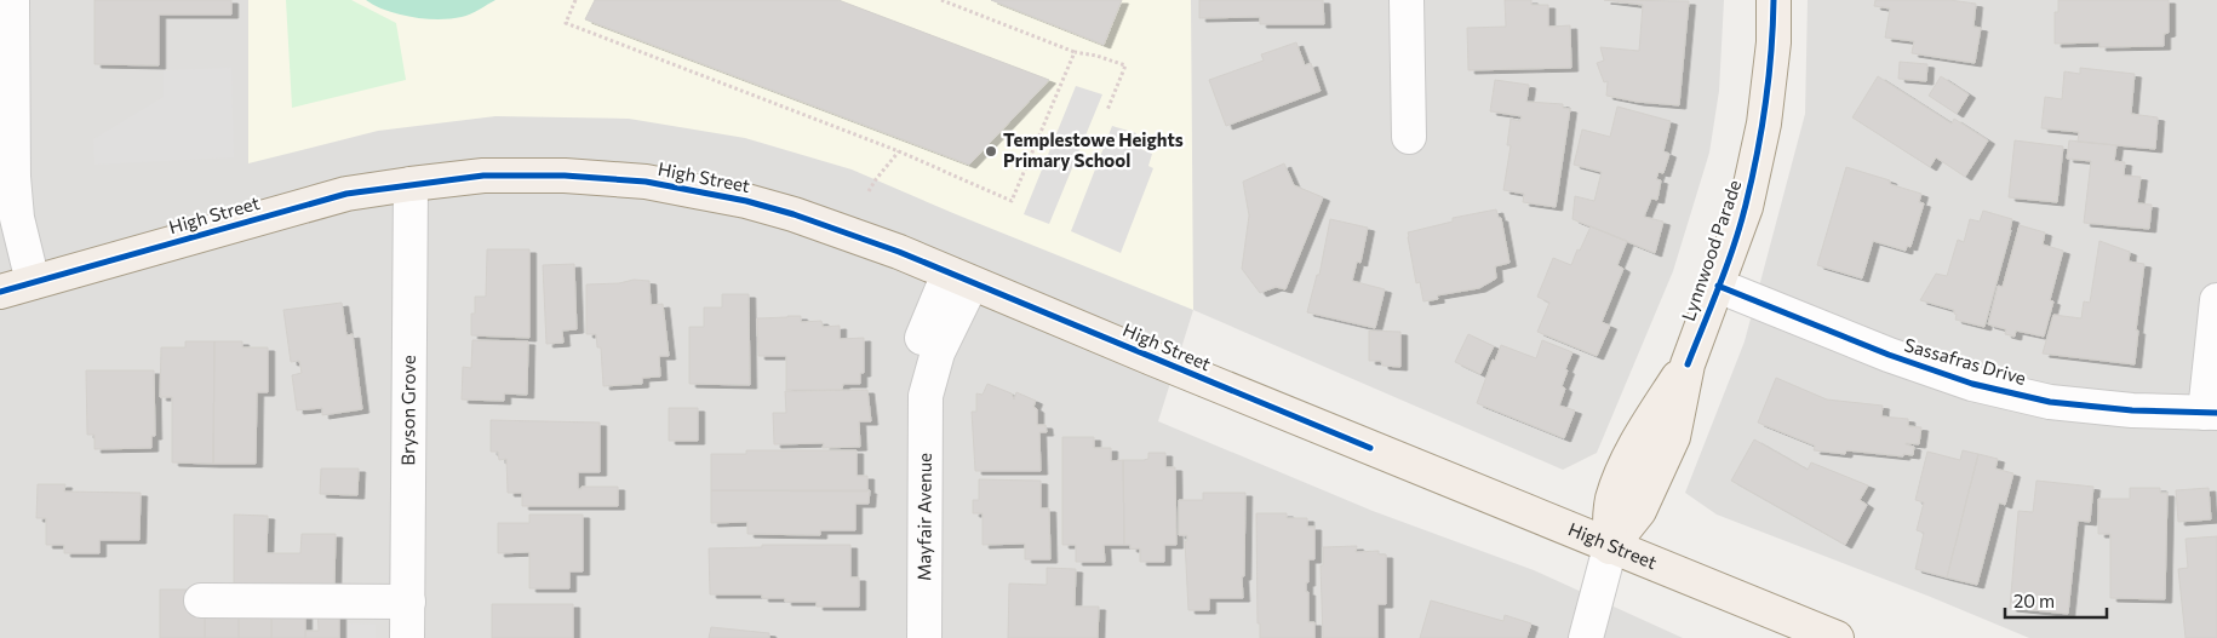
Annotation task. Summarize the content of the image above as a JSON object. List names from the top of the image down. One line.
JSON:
{"streets":{"main road":["High Street","Lynnwood Parade"],"street":["Sassafras Drive","Bryson Grove","Mayfair Avenue"]},"crossings":[["High Street","Lynnwood Parade"],["High Street","Bryson Grove"],["High Street","Mayfair Avenue"],["Lynnwood Parade","Sassafras Drive"]],"places":["Templestowe Heights Primary School"],"scale_bar":"20 m"}
